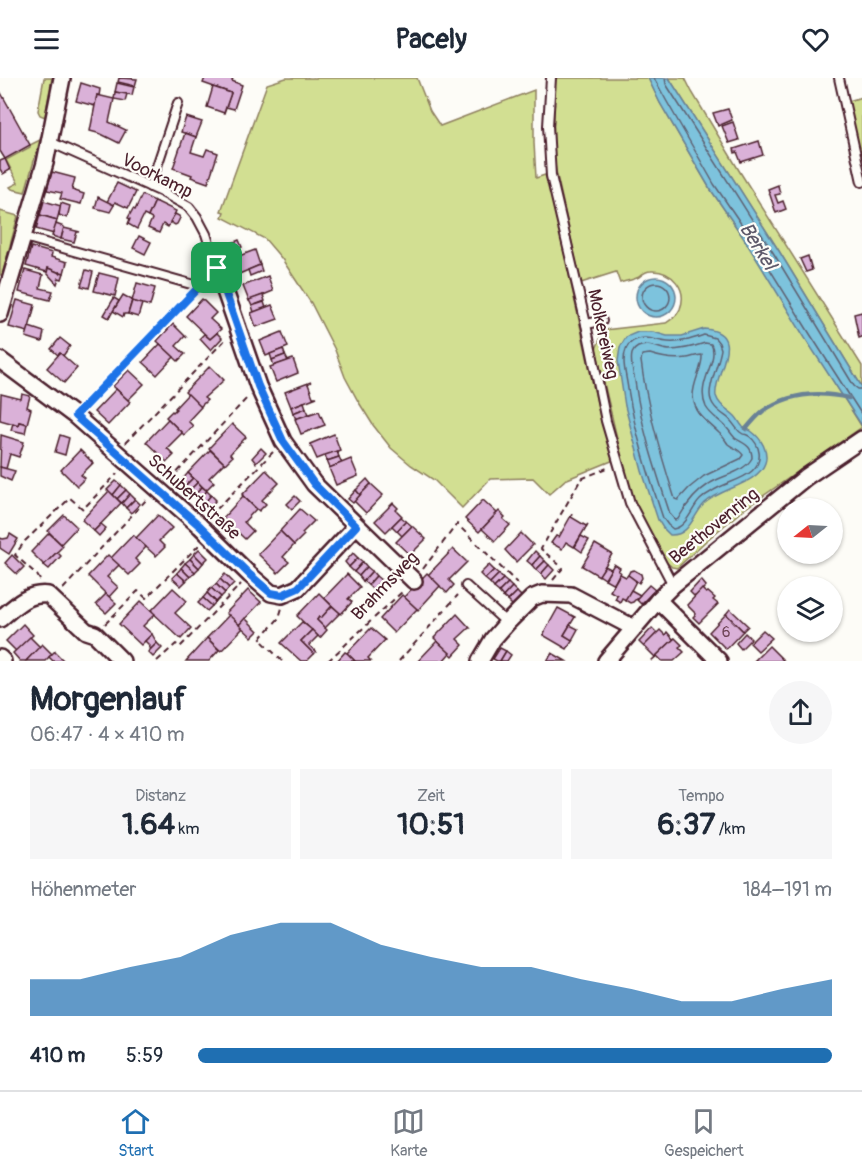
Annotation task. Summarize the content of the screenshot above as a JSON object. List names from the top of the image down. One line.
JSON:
{"streets":{"street":["Schubertstraße","Beethovenring"],"lane":["Voorkamp","Molkereiweg"],"path":["Brahmsweg"]},"crossings":[["Molkereiweg","Beethovenring"]],"water":["Berkel"],"house_numbers":["6"],"north":"left","page":{"header":"Pacely","heading":["Morgenlauf","06:47 · 4 × 410 m"],"stats":[["Distanz","1.64 km"],["Zeit","10:51"],["Tempo","6:37 /km"]],"chart":["Höhenmeter","184–191 m"],"list":[{"name":"410 m","note":"5:59"}],"tabs":["Start","Karte","Gespeichert"]}}
